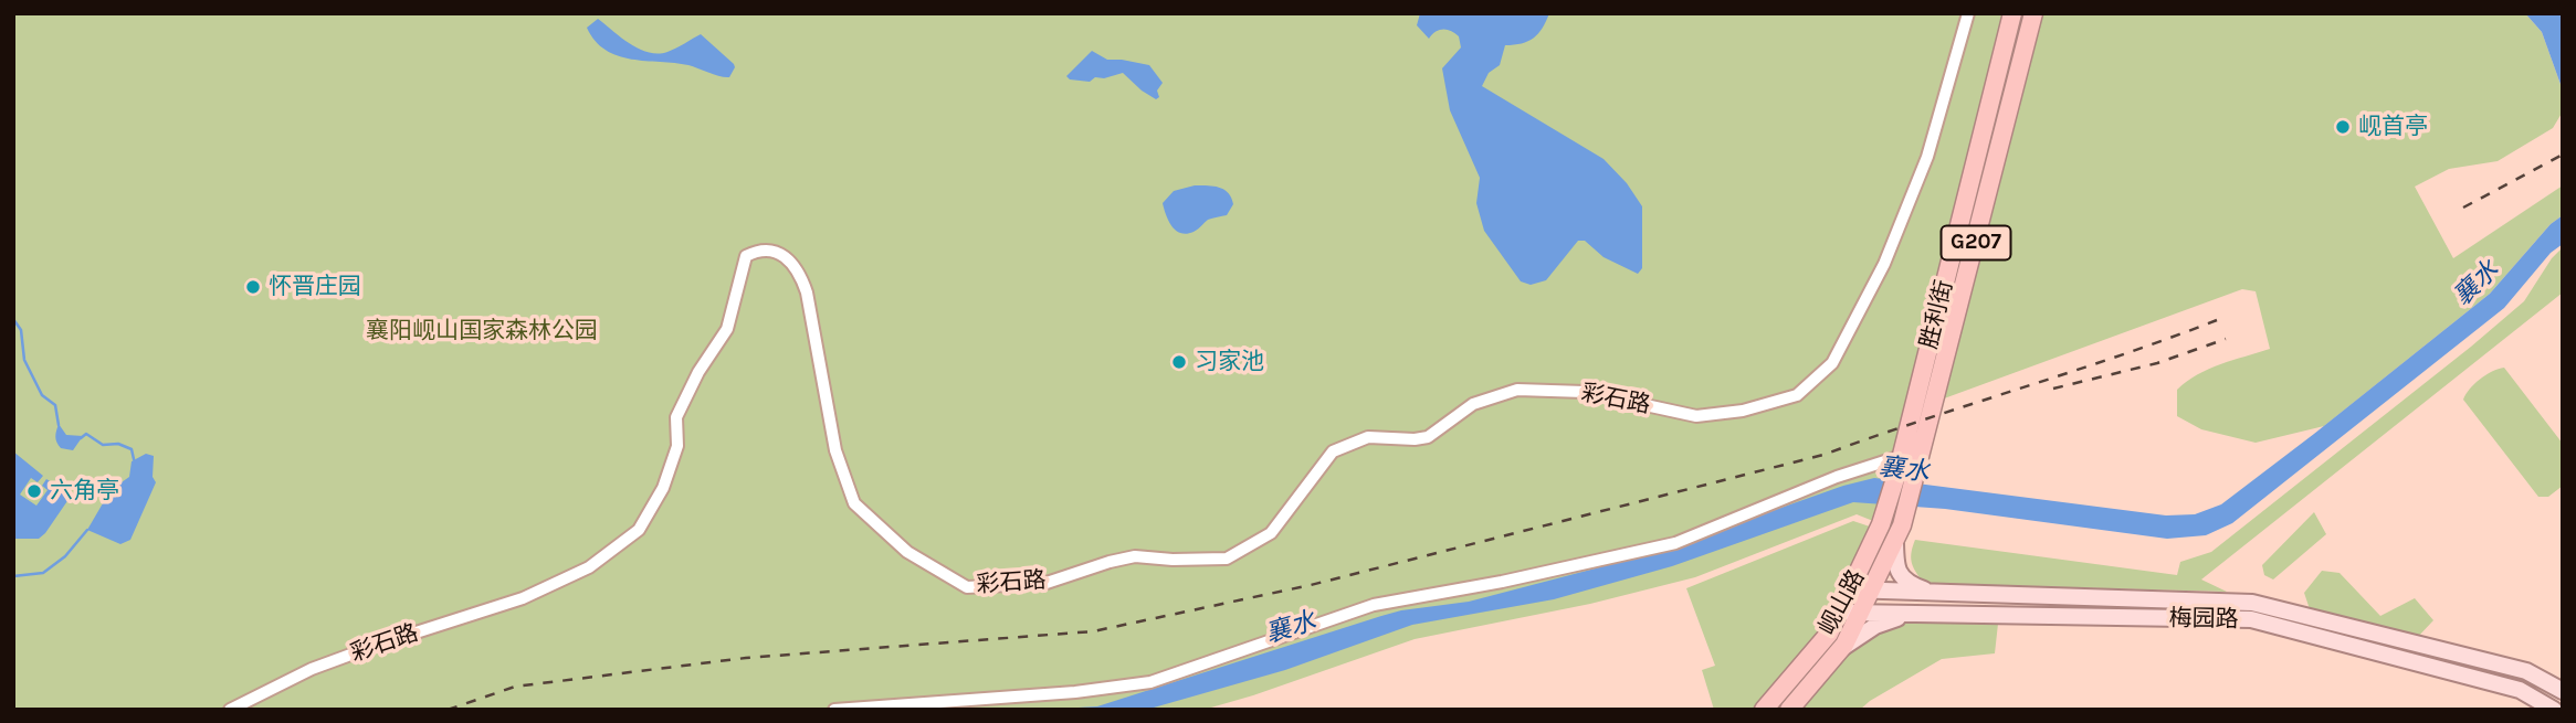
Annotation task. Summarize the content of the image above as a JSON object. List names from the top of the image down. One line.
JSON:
{"streets":{"highway":["G207","胜利街","岘山路"],"main road":["梅园路"],"street":["彩石路"]},"crossings":[["胜利街","岘山路"],["岘山路","梅园路"]],"water":["襄水"],"parks":["襄阳岘山国家森林公园"],"places":["岘首亭","怀晋庄园","习家池","六角亭"]}
